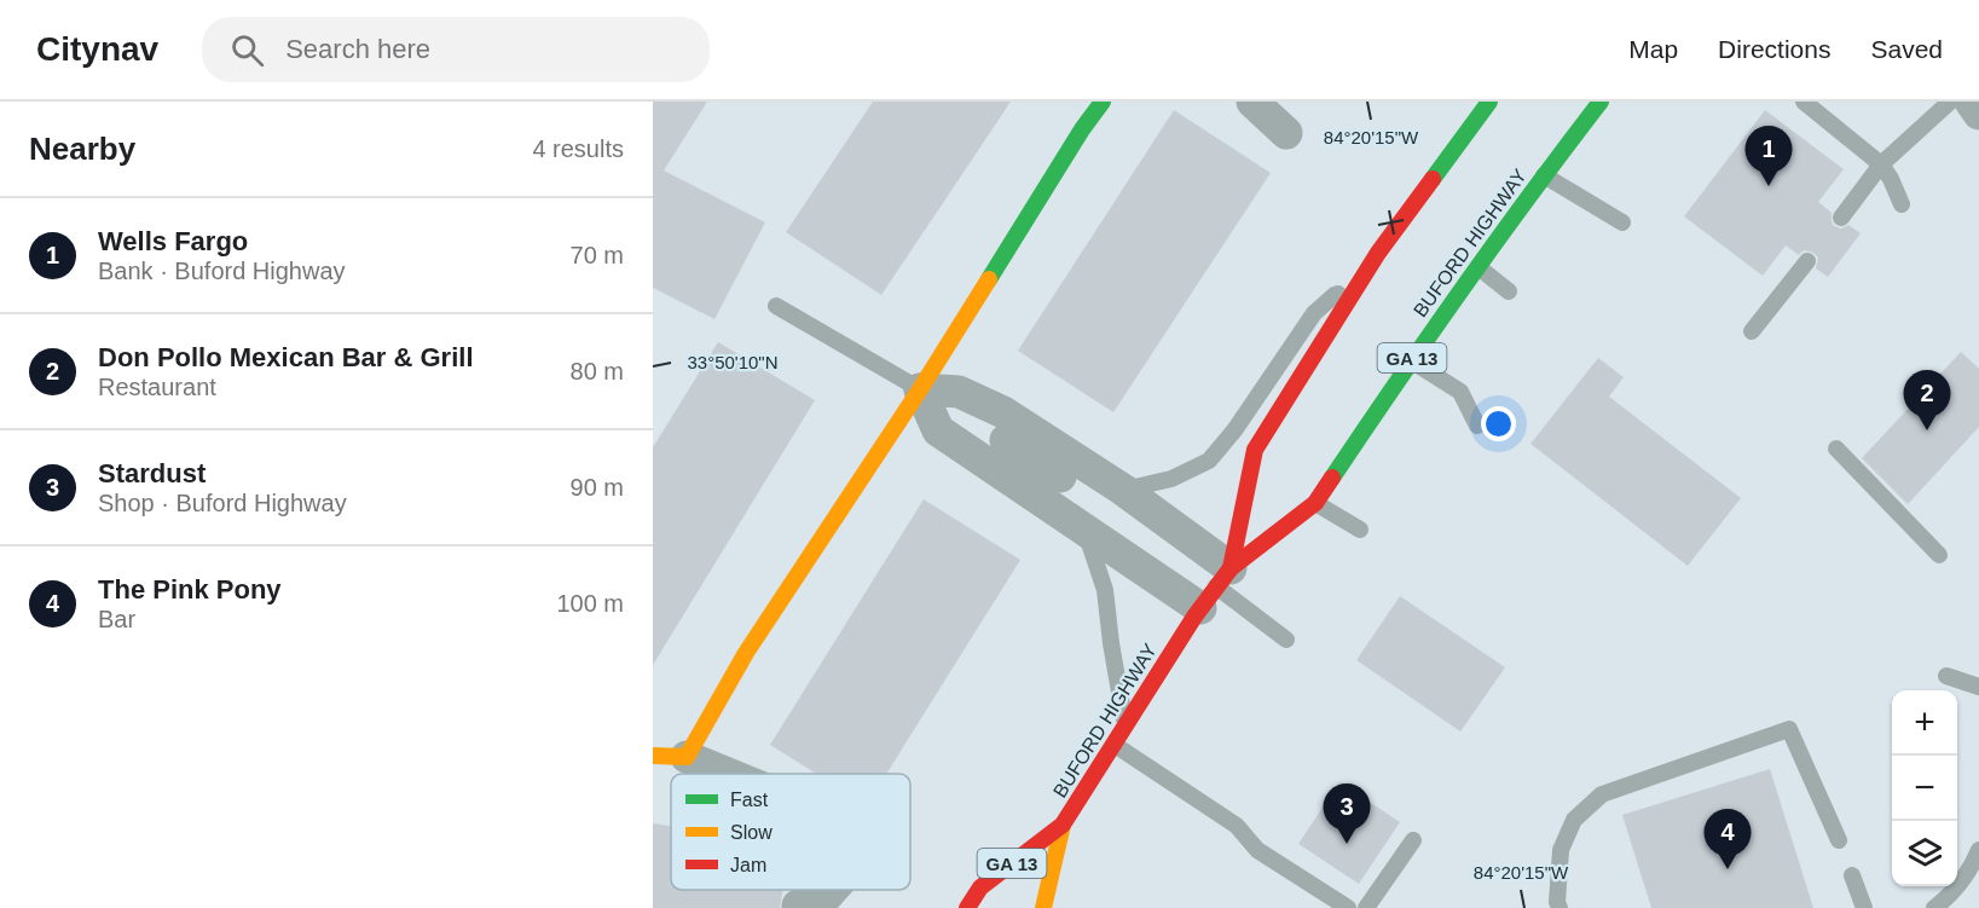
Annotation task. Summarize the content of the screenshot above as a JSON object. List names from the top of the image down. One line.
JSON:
{"streets":{"main road":["BUFORD HIGHWAY","GA 13"]},"legend":["Fast","Slow","Jam"],"page":{"header":"Citynav","search":"Search here","nav":["Map","Directions","Saved"],"heading":["Nearby","4 results"],"pins":["1","2","3","4"],"list":[{"mark":"1","name":"Wells Fargo","note":"Bank · Buford Highway","value":"70 m"},{"mark":"2","name":"Don Pollo Mexican Bar & Grill","note":"Restaurant","value":"80 m"},{"mark":"3","name":"Stardust","note":"Shop · Buford Highway","value":"90 m"},{"mark":"4","name":"The Pink Pony","note":"Bar","value":"100 m"}],"map_buttons":["+","−"]},"coordinates":["84°20'15\"W","33°50'10\"N"]}
